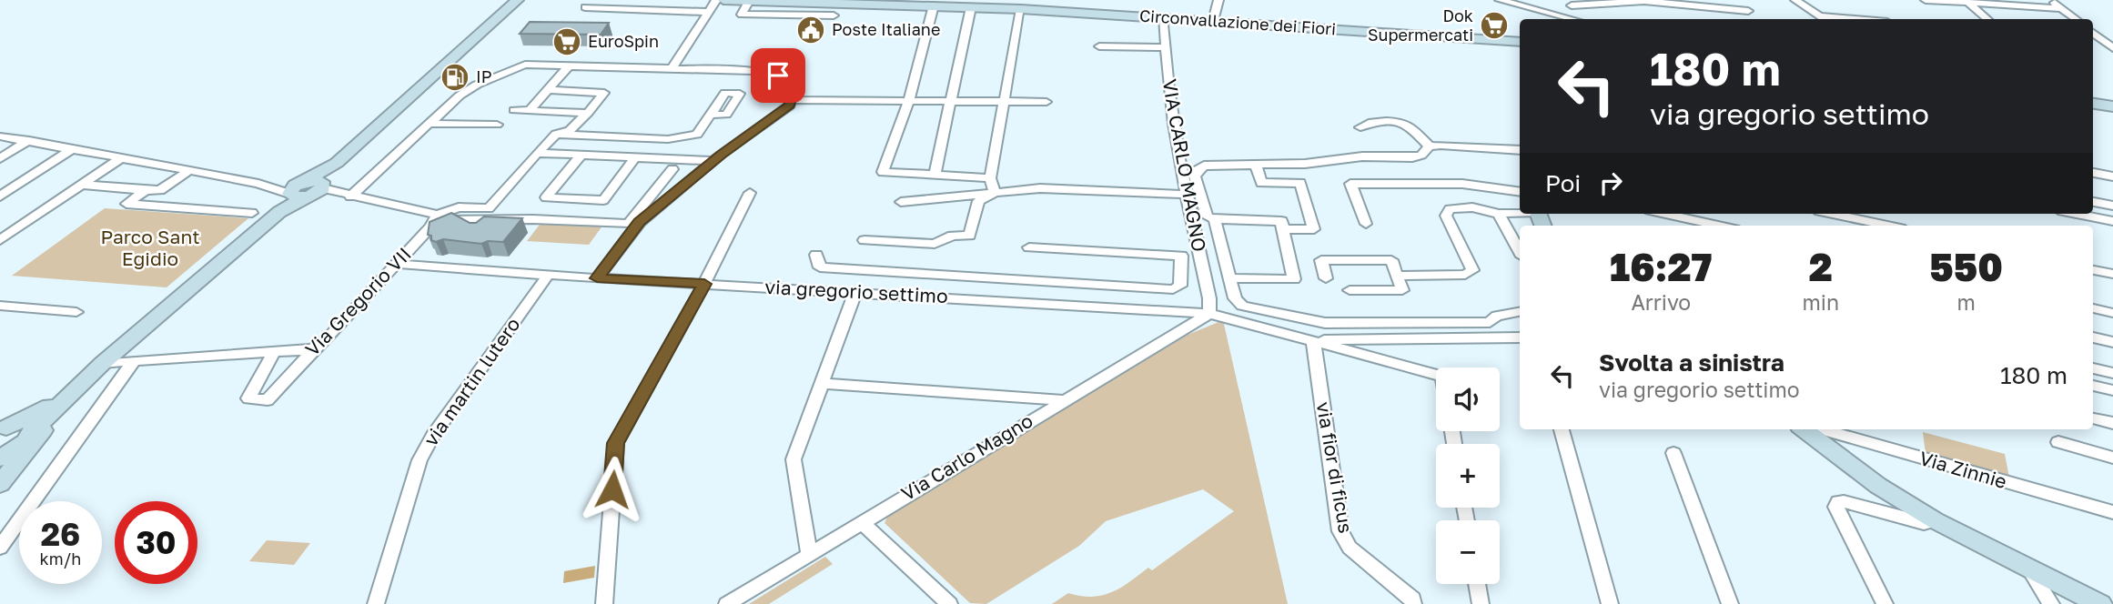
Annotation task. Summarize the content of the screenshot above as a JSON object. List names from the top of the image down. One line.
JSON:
{"streets":{"street":["Circonvallazione dei Fiori","VIA CARLO MAGNO","via gregorio settimo","Via Gregorio VII","via martin lutero","Via Carlo Magno","via fior di ficus","Via Zinnie"]},"crossings":[["Circonvallazione dei Fiori","VIA CARLO MAGNO"],["VIA CARLO MAGNO","via gregorio settimo"],["VIA CARLO MAGNO","Via Carlo Magno"],["via gregorio settimo","Via Gregorio VII"],["via gregorio settimo","via martin lutero"],["via gregorio settimo","Via Carlo Magno"],["via gregorio settimo","via fior di ficus"]],"parks":["Parco Sant Egidio"],"places":{"supermarket":["Dok Supermercati","EuroSpin"],"public building":["Poste Italiane"],"fuel station":["IP"]},"page":{"turn":["180 m","via gregorio settimo"],"then":"Poi","eta":["16:27","Arrivo","2","min","550","m"],"list":[{"name":"Svolta a sinistra","note":"via gregorio settimo","value":"180 m"}],"map_buttons":["+","−"],"speed":"26 km/h","limit":"30"}}
